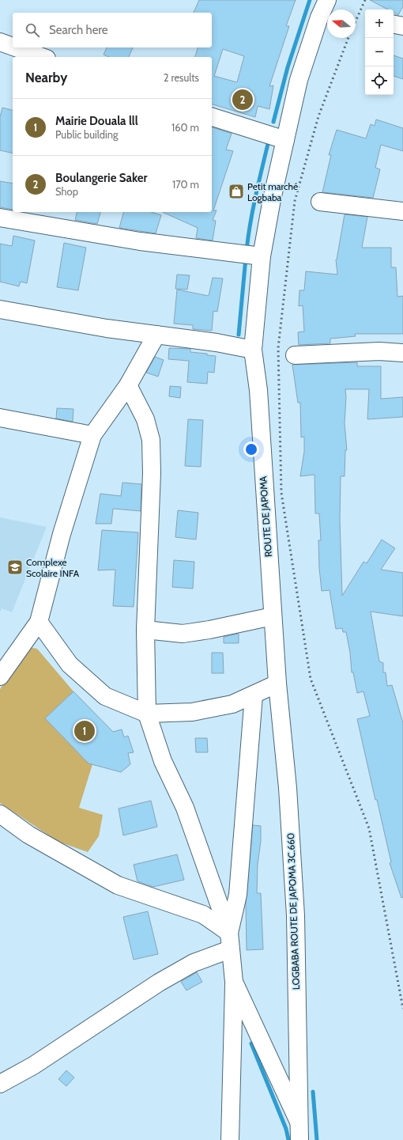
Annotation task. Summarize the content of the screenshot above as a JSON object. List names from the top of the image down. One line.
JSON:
{"streets":{"street":["ROUTE DE JAPOMA","LOGBABA ROUTE DE JAPOMA 3C.660"]},"crossings":[["ROUTE DE JAPOMA","LOGBABA ROUTE DE JAPOMA 3C.660"]],"places":{"shop":["Petit marché Logbaba"],"school or university":["Complexe Scolaire INFA"]},"north":"left","page":{"map_buttons":["+","−"],"search":"Search here","heading":["Nearby","2 results"],"pins":["2","1"],"list":[{"mark":"1","name":"Mairie Douala lll","note":"Public building","value":"160 m"},{"mark":"2","name":"Boulangerie Saker","note":"Shop","value":"170 m"}]}}
